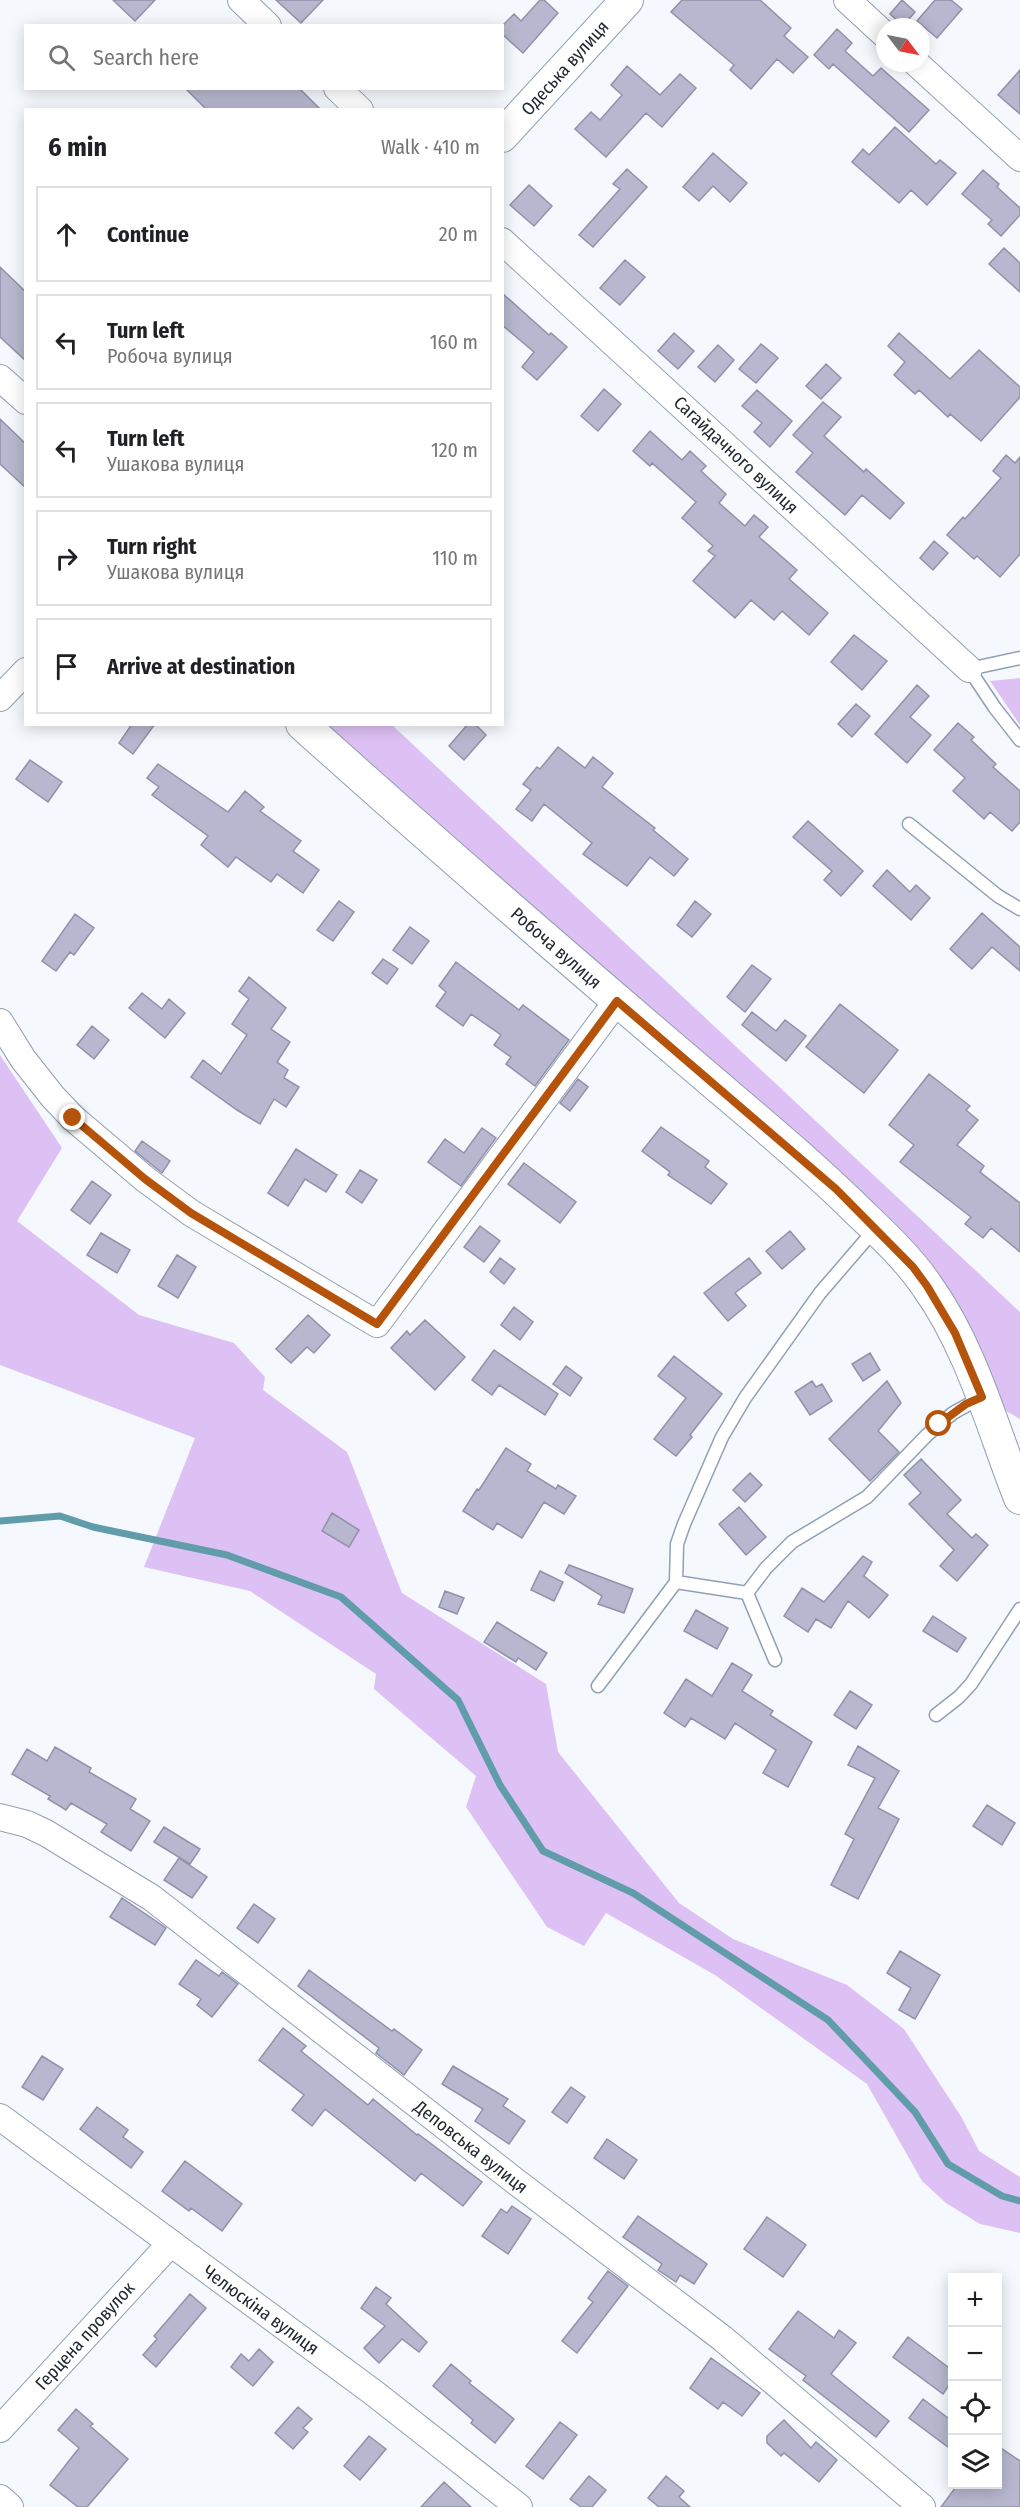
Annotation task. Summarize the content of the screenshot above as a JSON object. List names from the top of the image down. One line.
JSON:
{"streets":{"street":["Одеська вулиця","Сагайдачного вулиця","Робоча вулиця","Деповська вулиця","Челюскіна вулиця","Герцена провулок"]},"crossings":[["Челюскіна вулиця","Герцена провулок"]],"north":"bottom right","page":{"search":"Search here","heading":["6 min","Walk · 410 m"],"list":[["Continue","20 m"],["Turn left","Робоча вулиця","160 m"],["Turn left","Ушакова вулиця","120 m"],["Turn right","Ушакова вулиця","110 m"],"Arrive at destination"],"map_buttons":["+","−"]}}
